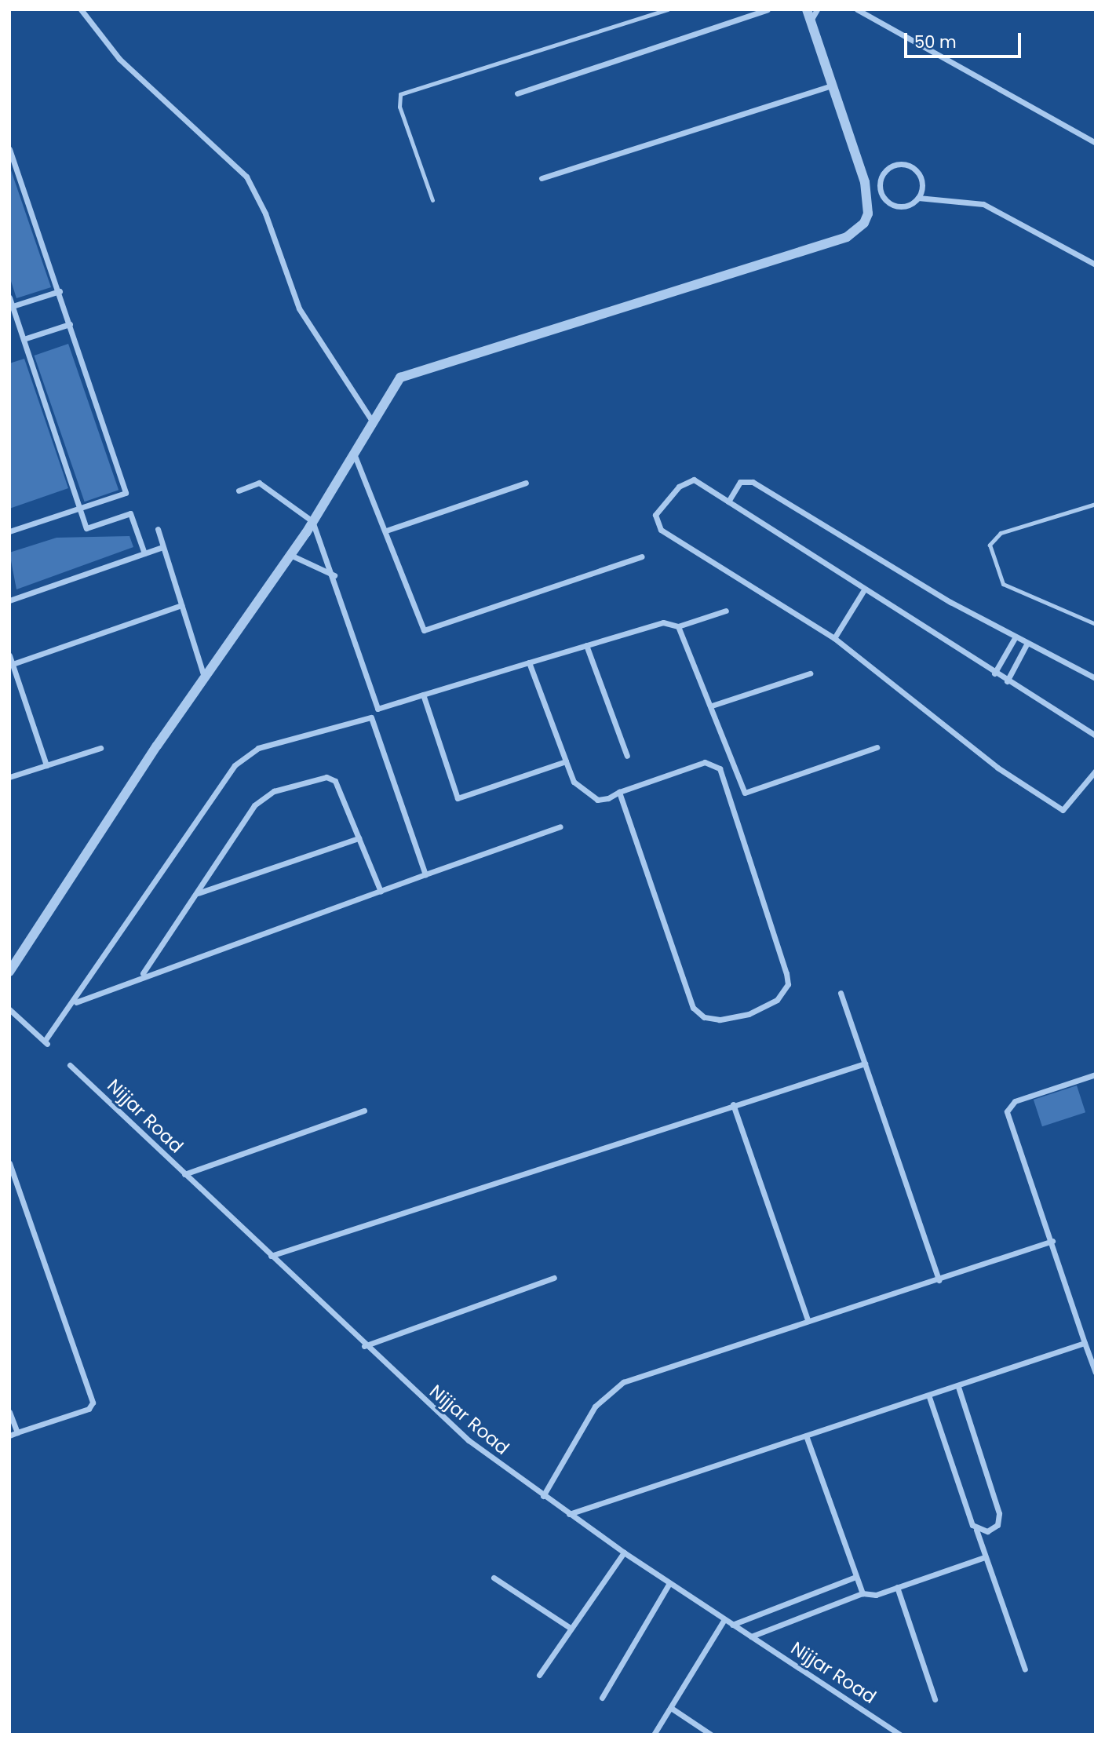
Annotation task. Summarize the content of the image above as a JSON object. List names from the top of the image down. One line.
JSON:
{"streets":{"street":["Nijjar Road"]},"scale_bar":"50 m"}
